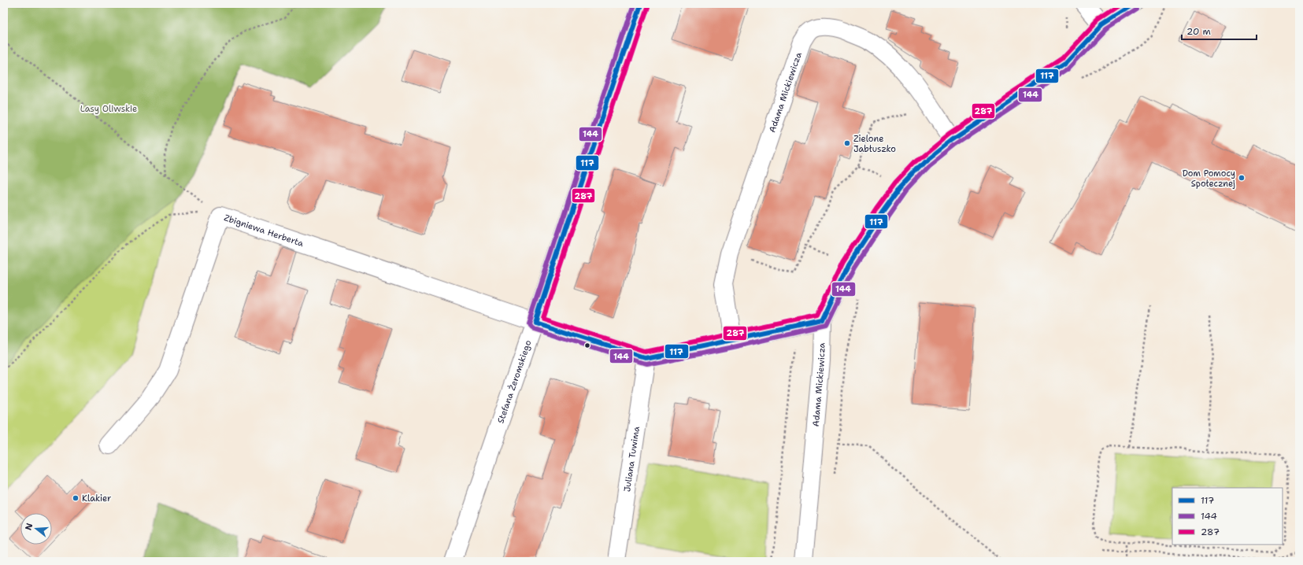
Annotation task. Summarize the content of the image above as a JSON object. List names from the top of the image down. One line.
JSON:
{"streets":{"street":["Adama Mickiewicza","Zbigniewa Herberta","Stefana Żeromskiego","Juliana Tuwima"]},"crossings":[["Zbigniewa Herberta","Stefana Żeromskiego"]],"parks":["Lasy Oliwskie"],"places":["Zielone Jabłuszko","Dom Pomocy Społecznej","Klakier"],"lines":["transit line 117","transit line 144","transit line 287"],"legend":["117","144","287"],"scale_bar":"20 m","north":"left"}
